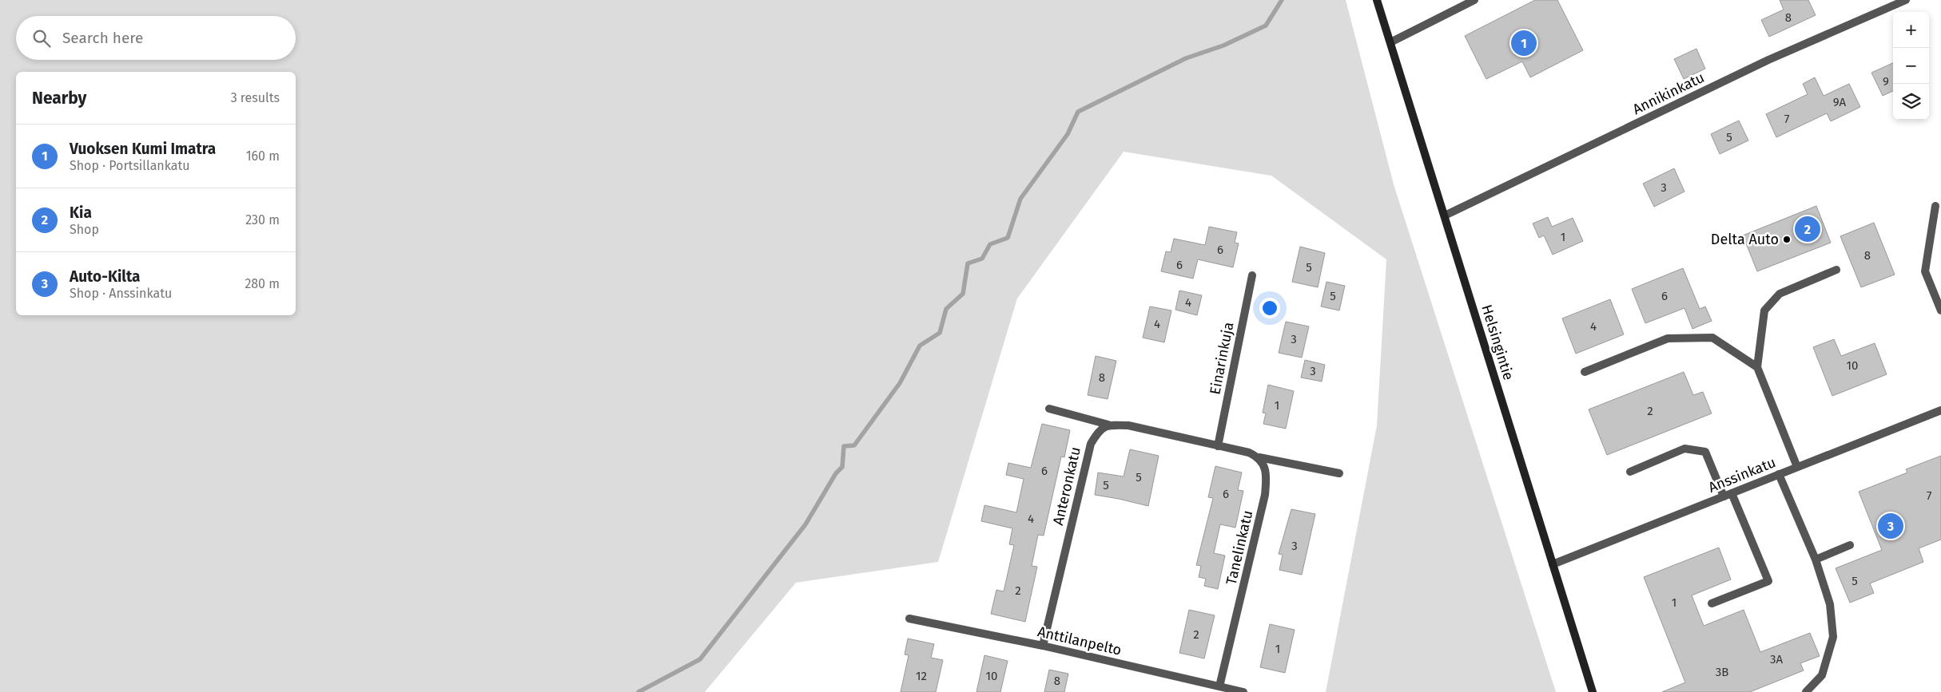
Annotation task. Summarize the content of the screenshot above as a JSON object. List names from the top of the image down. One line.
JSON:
{"streets":{"main road":["Helsingintie"],"street":["Annikinkatu","Einarinkuja","Anssinkatu","Anteronkatu","Tanelinkatu","Anttilanpelto"]},"crossings":[["Annikinkatu","Helsingintie"],["Helsingintie","Anssinkatu"],["Anteronkatu","Anttilanpelto"],["Tanelinkatu","Anttilanpelto"]],"places":["Delta Auto"],"house_numbers":["8","9","9A","7","5","3","1","6","8","6","5","5","6","4","4","4","3","10","3","8","1","2","6","5","5","6","7","4","3","5","2","1","2","1","3A","3B","12","10","8"],"page":{"map_buttons":["+","−"],"search":"Search here","pins":["1","2","3"],"heading":["Nearby","3 results"],"list":[{"mark":"1","name":"Vuoksen Kumi Imatra","note":"Shop · Portsillankatu","value":"160 m"},{"mark":"2","name":"Kia","note":"Shop","value":"230 m"},{"mark":"3","name":"Auto-Kilta","note":"Shop · Anssinkatu","value":"280 m"}]}}
